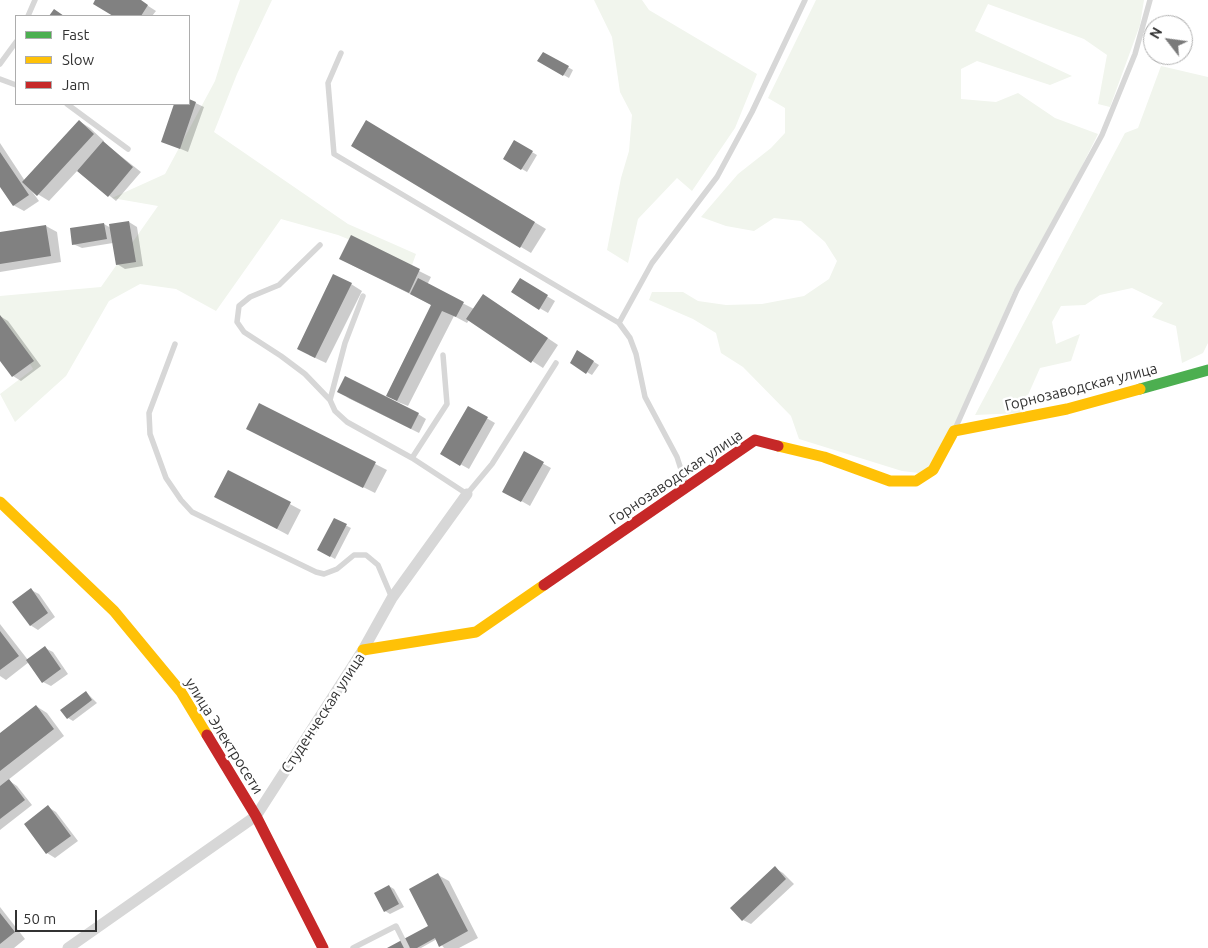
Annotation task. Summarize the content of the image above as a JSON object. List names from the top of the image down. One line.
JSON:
{"streets":{"street":["Горнозаводская улица","Студенческая улица","улица Электросети"]},"crossings":[["Горнозаводская улица","Студенческая улица"],["Студенческая улица","улица Электросети"]],"legend":["Fast","Slow","Jam"],"scale_bar":"50 m","north":"top left"}
